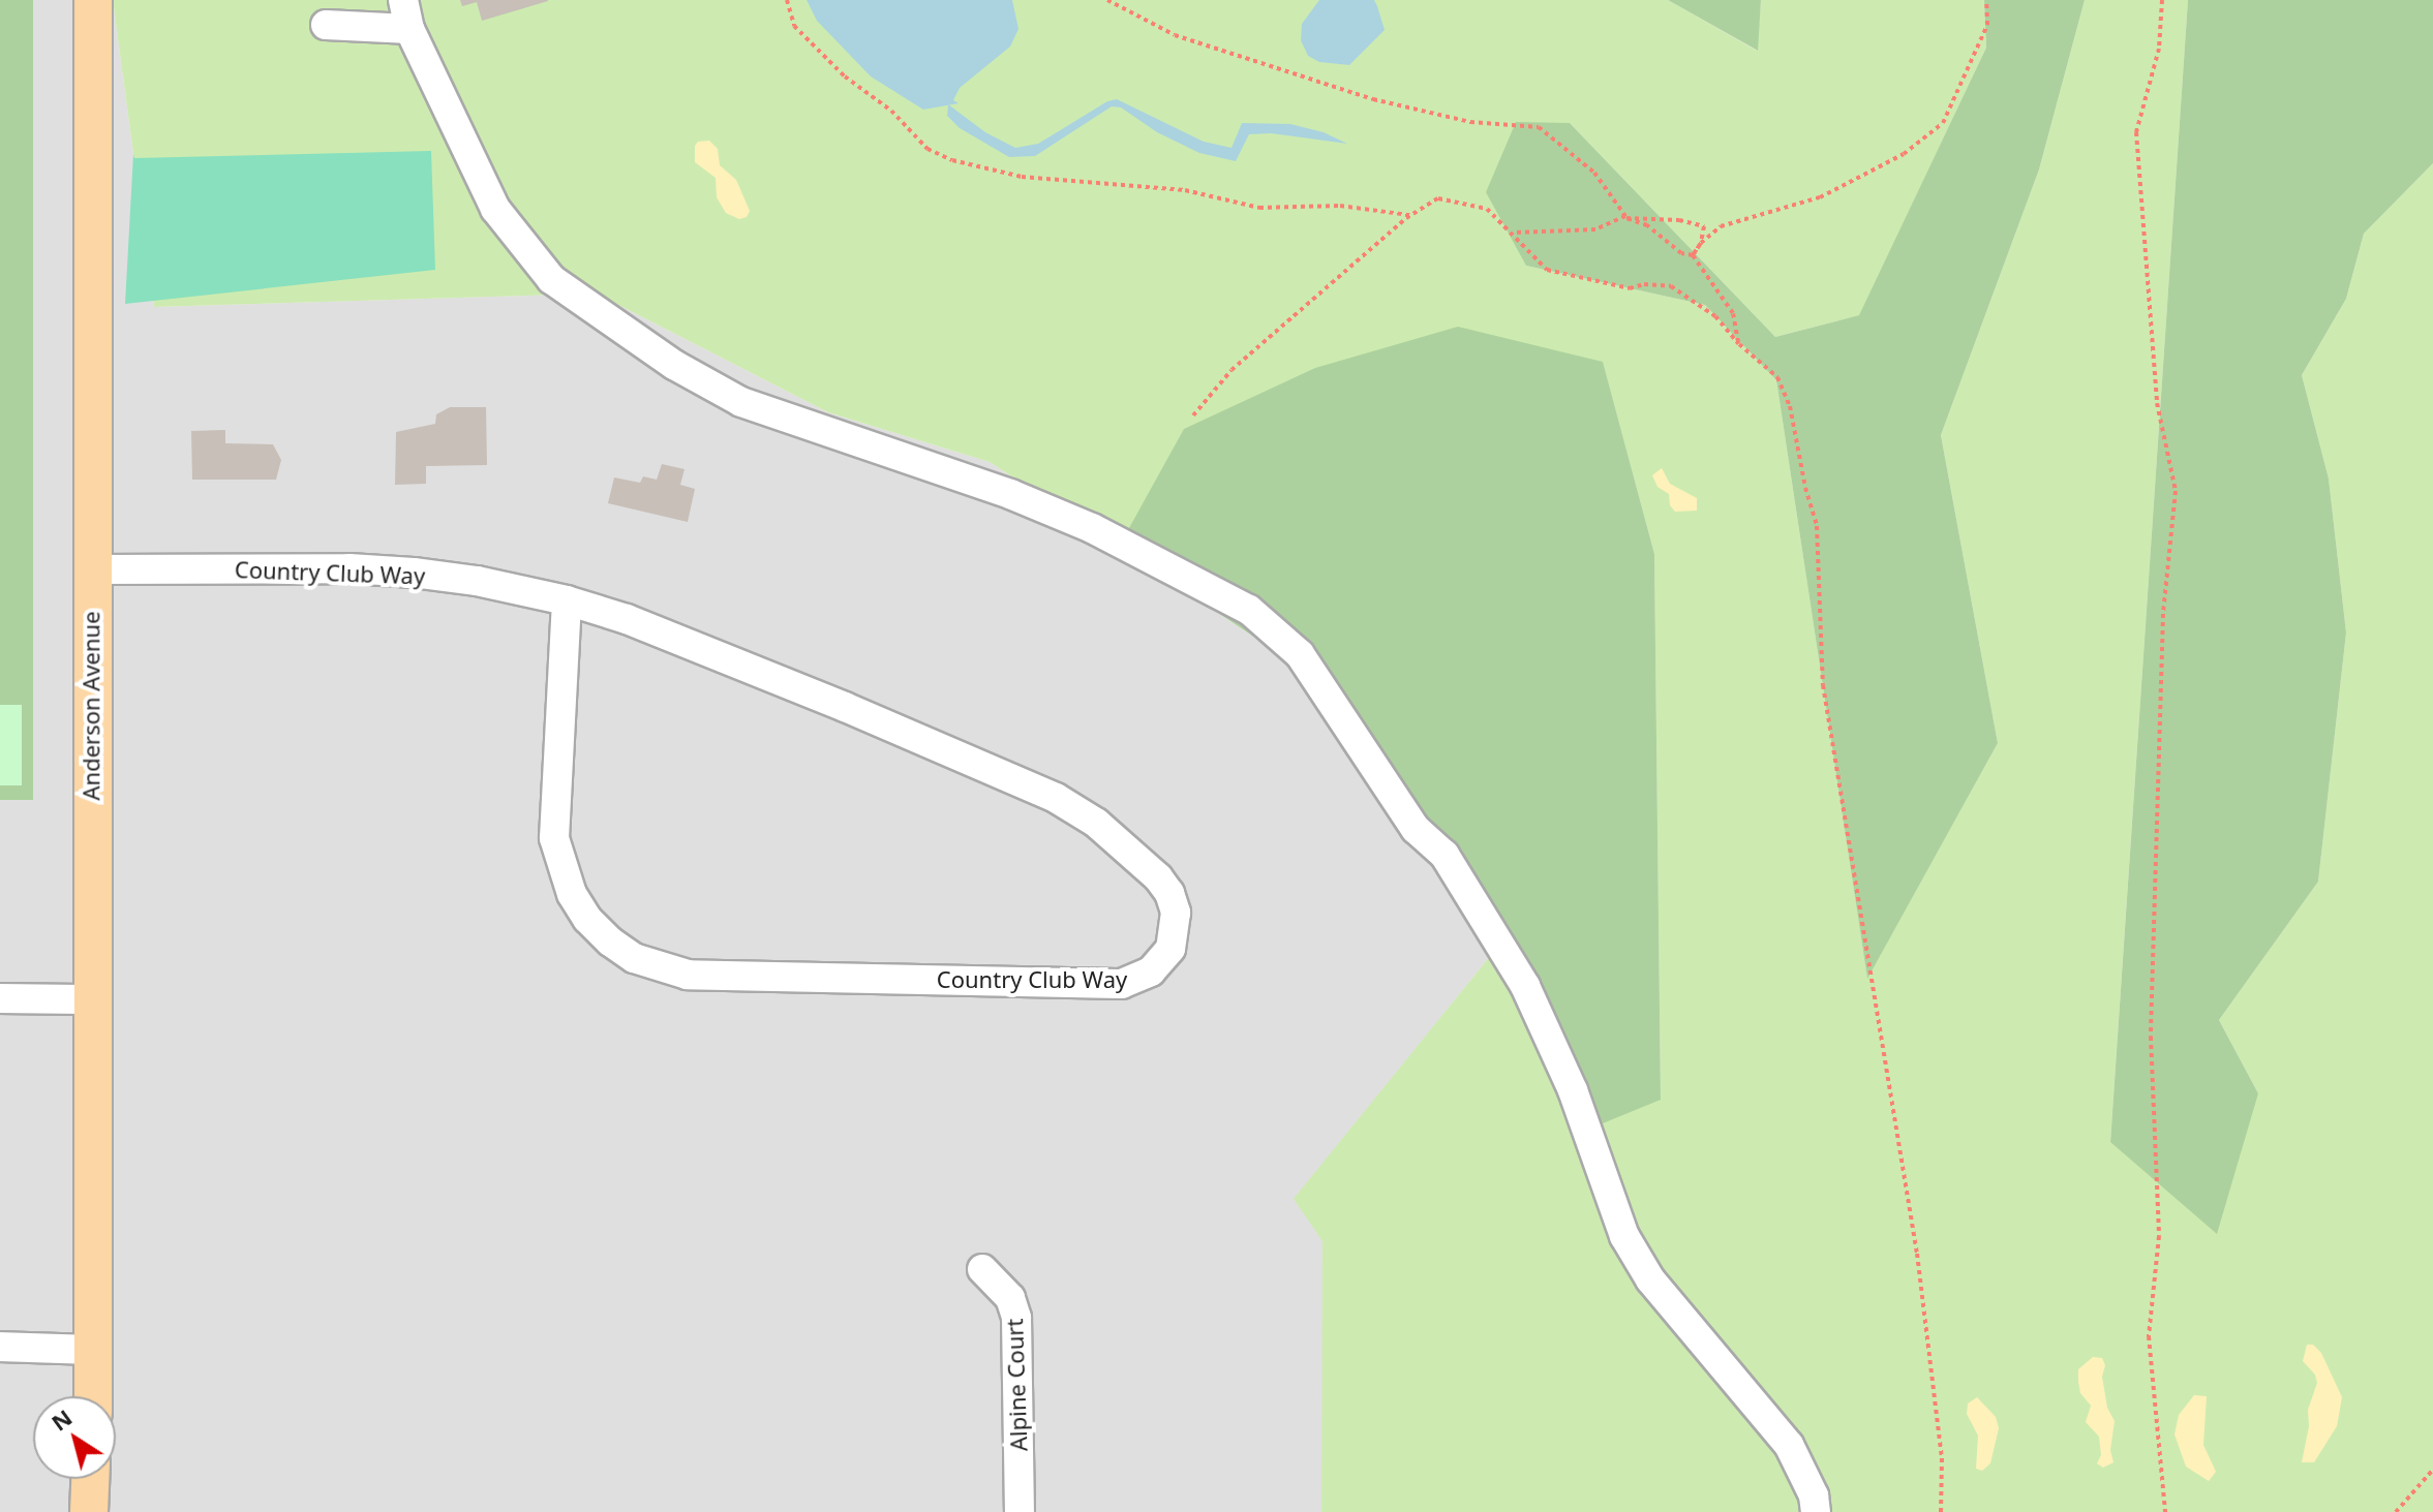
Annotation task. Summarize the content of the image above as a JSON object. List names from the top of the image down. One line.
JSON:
{"streets":{"main road":["Anderson Avenue"],"street":["Country Club Way","Alpine Court"]},"crossings":[["Country Club Way","Anderson Avenue"]],"north":"top left"}
